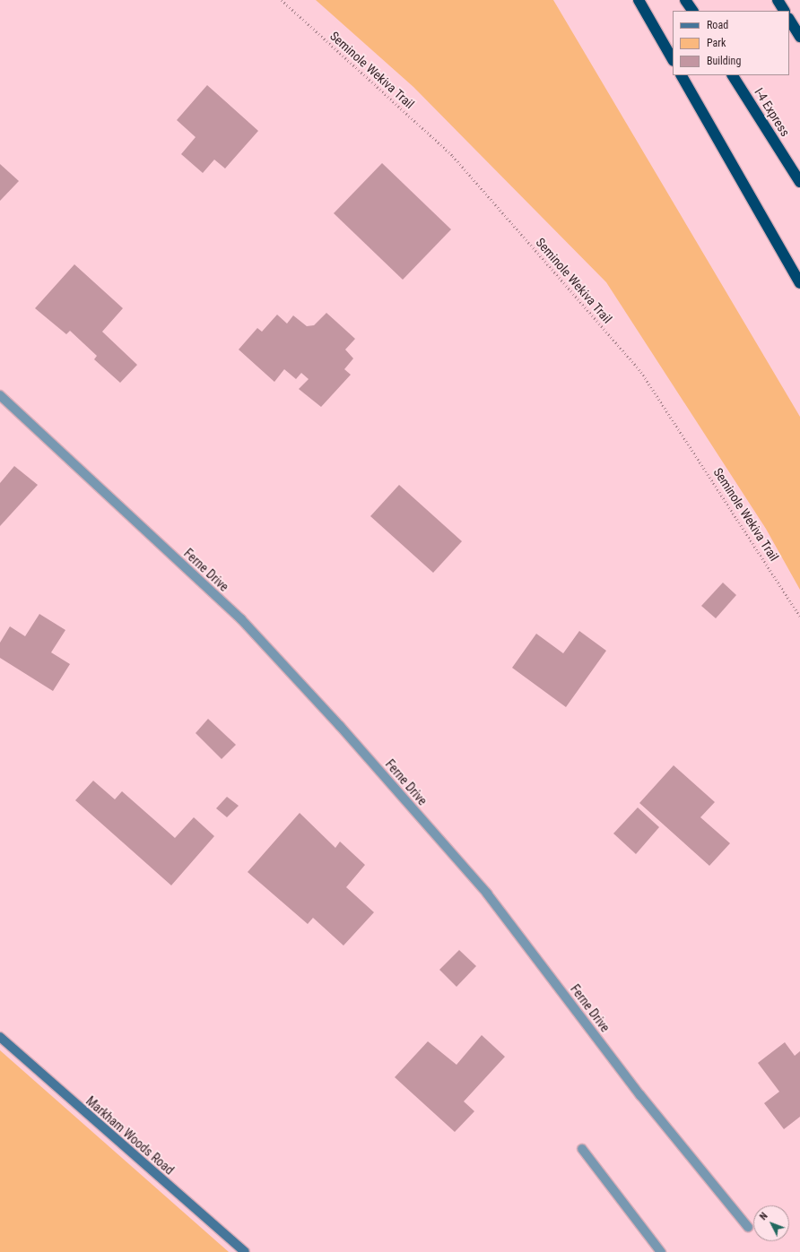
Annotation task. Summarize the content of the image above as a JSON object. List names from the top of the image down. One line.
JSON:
{"streets":{"highway":["I-4 Express"],"main road":["Markham Woods Road"],"street":["Ferne Drive"],"path":["Seminole Wekiva Trail"]},"legend":["Road","Park","Building"],"north":"top left"}
